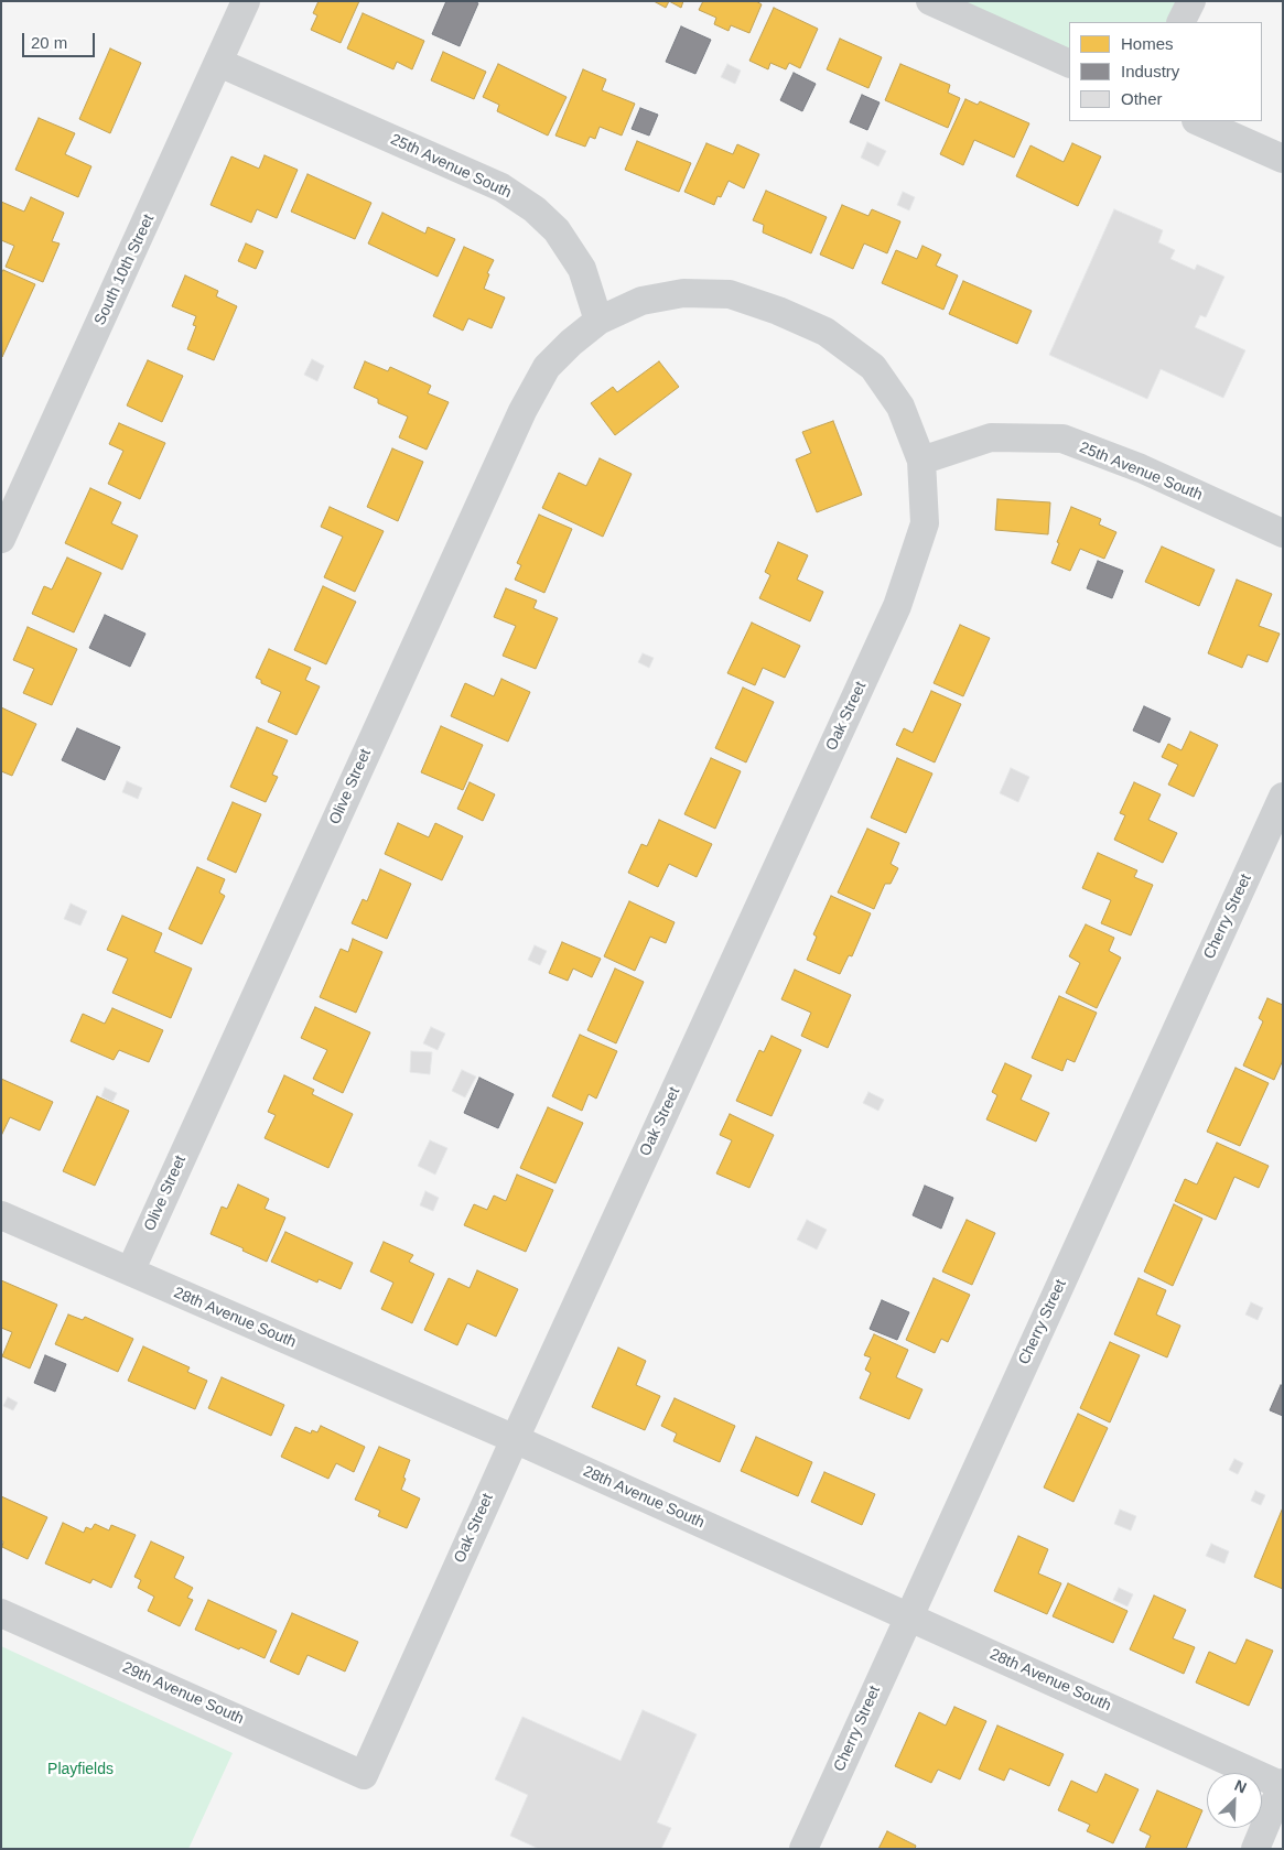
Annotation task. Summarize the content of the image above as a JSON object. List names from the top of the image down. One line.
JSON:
{"streets":{"street":["25th Avenue South","South 10th Street","Oak Street","Olive Street","Cherry Street","28th Avenue South","29th Avenue South"]},"crossings":[["25th Avenue South","South 10th Street"],["25th Avenue South","Oak Street"],["25th Avenue South","Olive Street"],["Oak Street","28th Avenue South"],["Oak Street","29th Avenue South"],["Olive Street","28th Avenue South"],["Cherry Street","28th Avenue South"]],"parks":["Playfields"],"legend":["Homes","Industry","Other"],"scale_bar":"20 m","north":"top right"}
